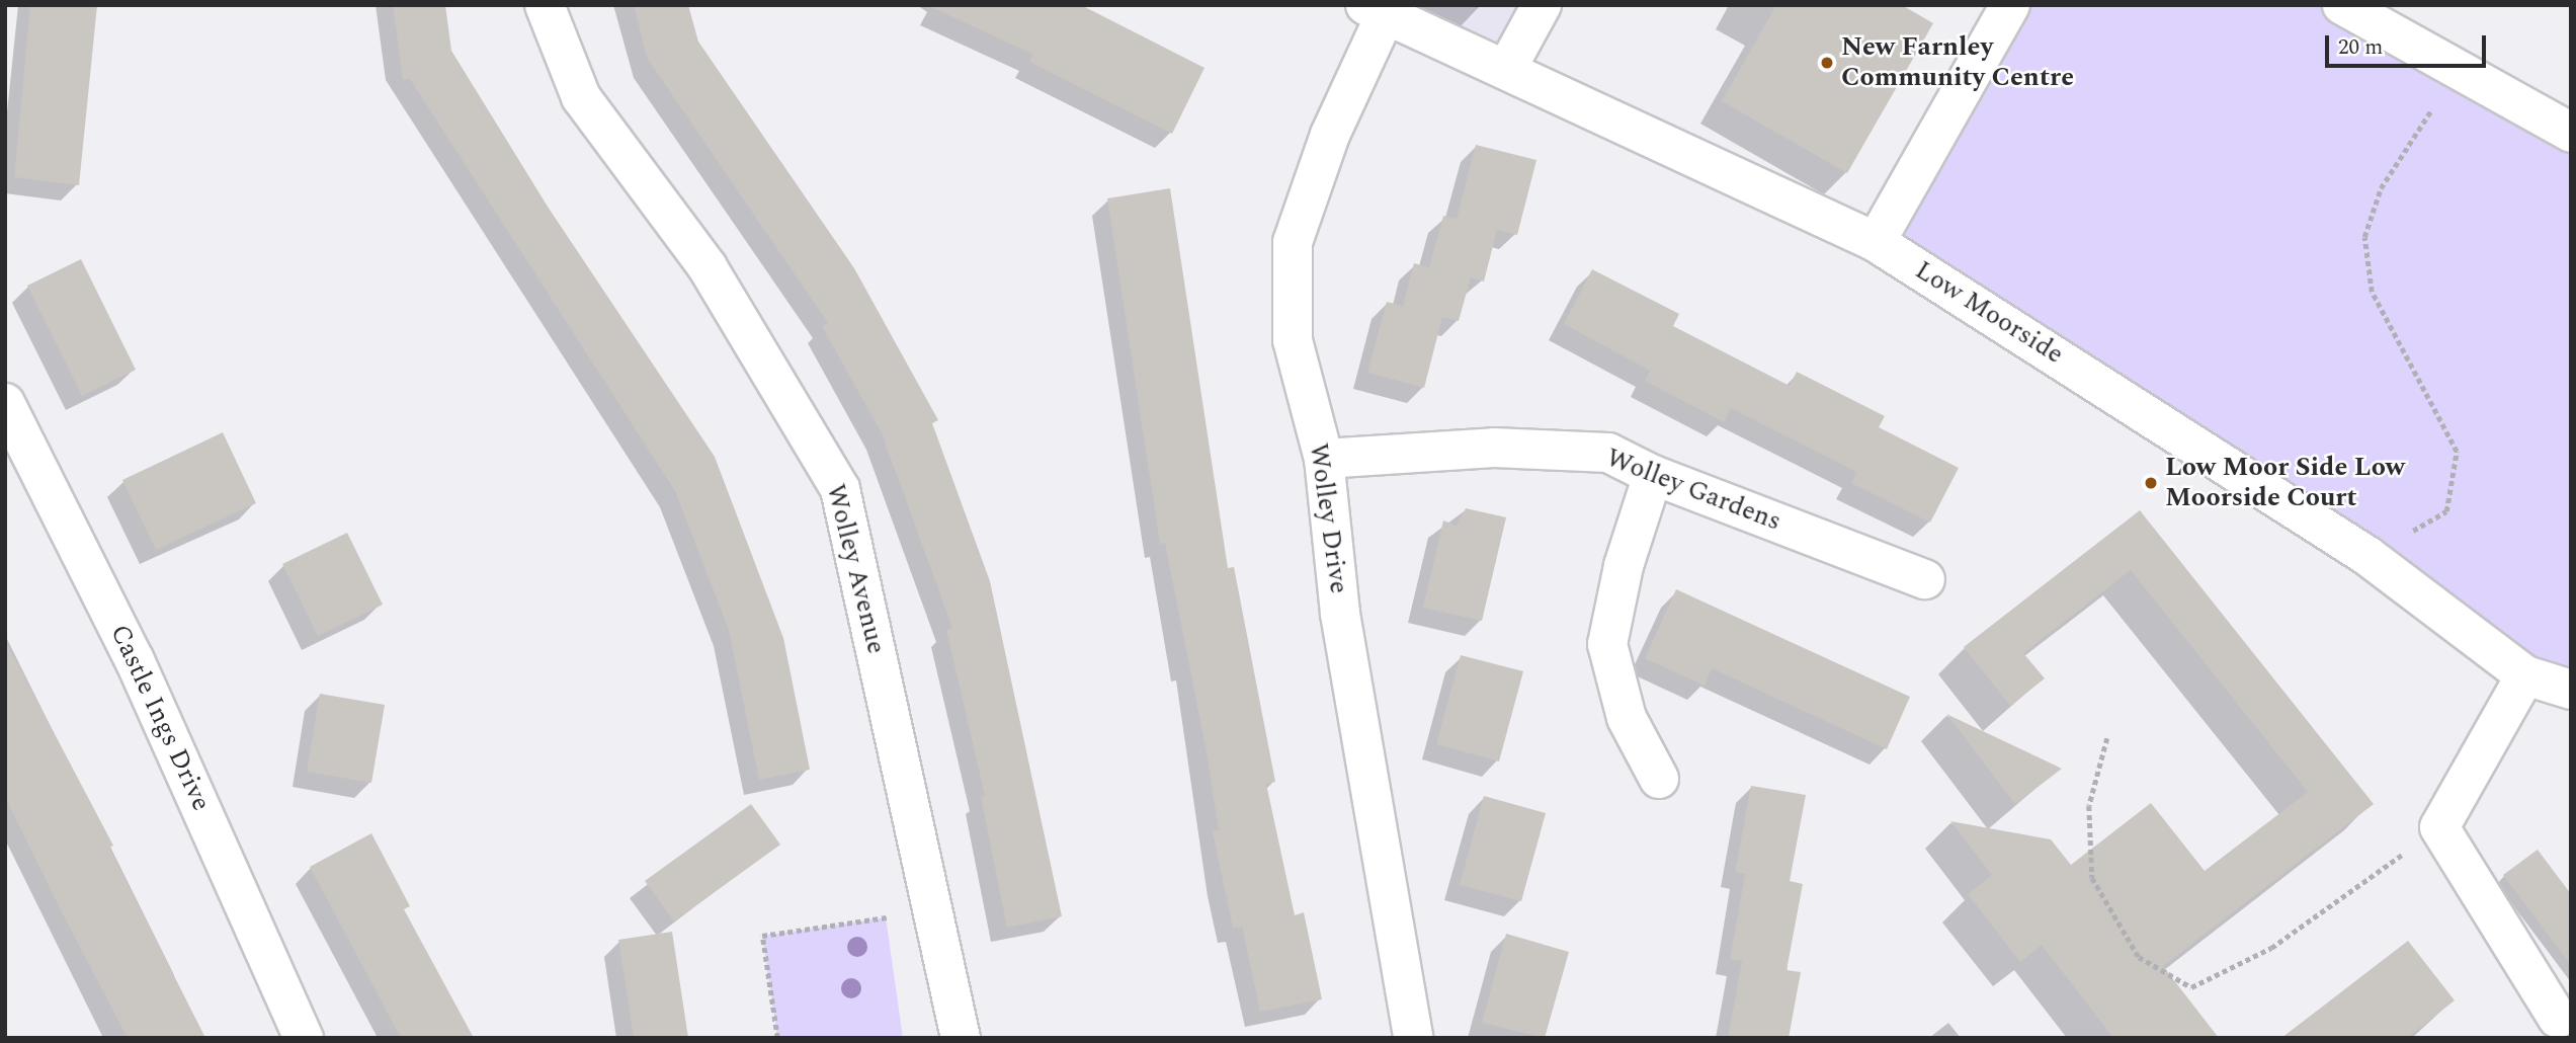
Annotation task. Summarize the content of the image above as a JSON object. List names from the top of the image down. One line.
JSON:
{"streets":{"street":["Low Moorside","Wolley Gardens","Wolley Drive","Wolley Avenue","Castle Ings Drive"]},"crossings":[["Low Moorside","Wolley Drive"],["Wolley Gardens","Wolley Drive"]],"places":["New Farnley Community Centre","Low Moor Side Low Moorside Court"],"scale_bar":"20 m"}
